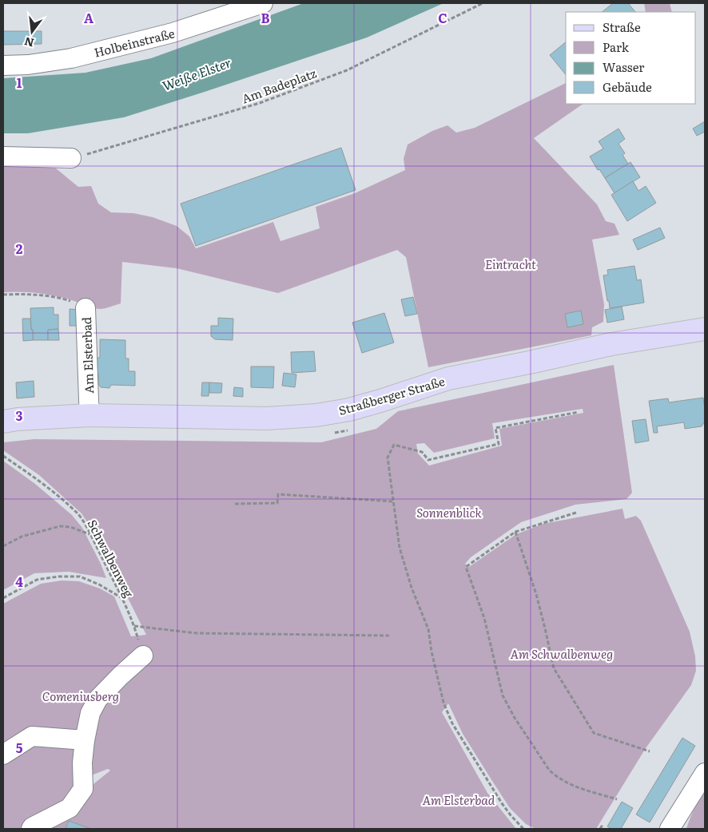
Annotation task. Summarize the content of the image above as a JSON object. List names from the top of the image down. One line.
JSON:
{"streets":{"main road":["Straßberger Straße"],"street":["Holbeinstraße","Am Elsterbad"],"path":["Am Badeplatz","Schwalbenweg"]},"crossings":[["Am Elsterbad","Straßberger Straße"]],"water":["Weiße Elster"],"parks":["Eintracht","Sonnenblick","Am Schwalbenweg","Comeniusberg","Am Elsterbad"],"legend":["Straße","Park","Wasser","Gebäude"],"north":"bottom","grid":{"columns":["A","B","C"],"rows":["1","2","3","4","5"]}}
